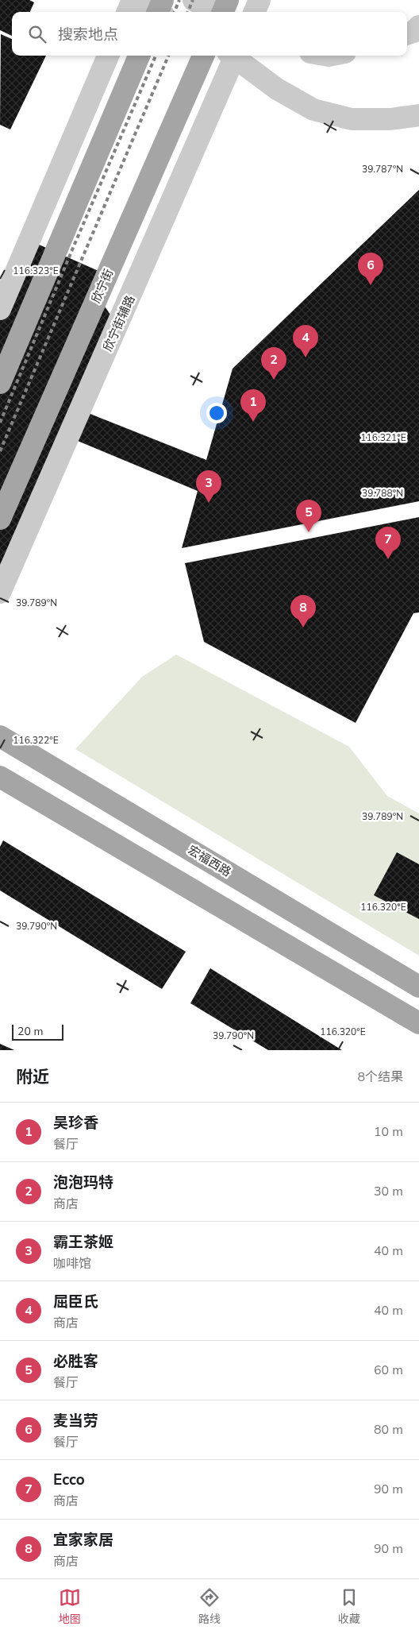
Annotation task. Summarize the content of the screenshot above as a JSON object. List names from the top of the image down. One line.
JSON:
{"streets":{"main road":["欣宁街","宏福西路"],"street":["欣宁街辅路"]},"scale_bar":"20 m","page":{"search":"搜索地点","pins":["6","4","2","1","3","5","7","8"],"scale":"20 m","heading":["附近","8个结果"],"list":[{"mark":"1","name":"吴珍香","note":"餐厅","value":"10 m"},{"mark":"2","name":"泡泡玛特","note":"商店","value":"30 m"},{"mark":"3","name":"霸王茶姬","note":"咖啡馆","value":"40 m"},{"mark":"4","name":"屈臣氏","note":"商店","value":"40 m"},{"mark":"5","name":"必胜客","note":"餐厅","value":"60 m"},{"mark":"6","name":"麦当劳","note":"餐厅","value":"80 m"},{"mark":"7","name":"Ecco","note":"商店","value":"90 m"},{"mark":"8","name":"宜家家居","note":"商店","value":"90 m"}],"nav":["地图","路线","收藏"]},"coordinates":["39.787°N","116.323°E","116.321°E","39.788°N","39.789°N","116.322°E","116.320°E","39.790°N"]}
